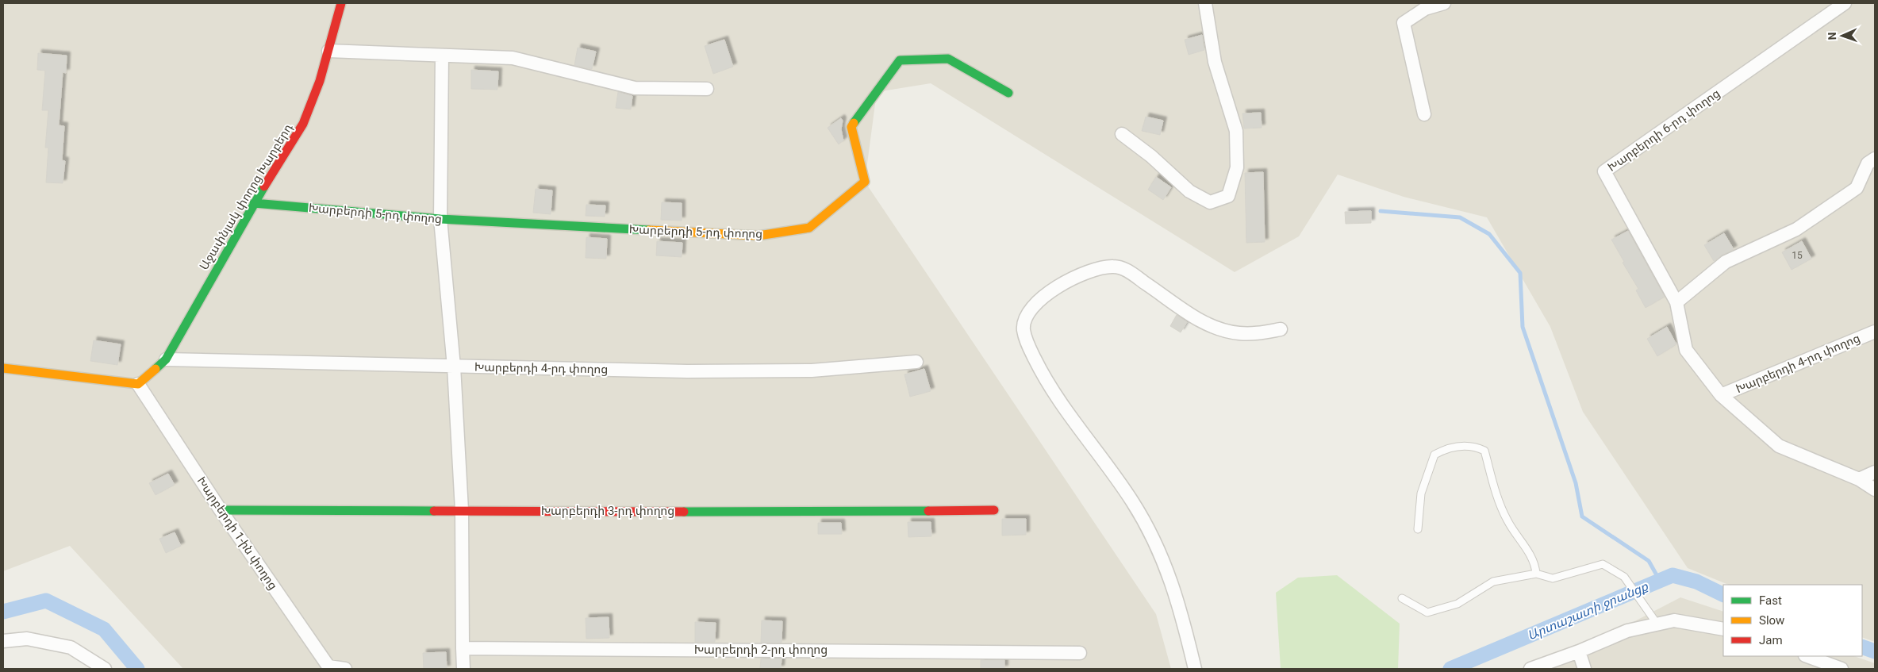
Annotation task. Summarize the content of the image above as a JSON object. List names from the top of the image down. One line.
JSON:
{"streets":{"street":["Խարբերդի 6-րդ փողոց","Աջափնյակ փողոց Խարբերդ","Խարբերդի 5-րդ փողոց","Խարբերդի 4-րդ փողոց","Խարբերդի 3-րդ փողոց","Խարբերդի 1-ին փողոց","Խարբերդի 2-րդ փողոց"]},"crossings":[["Աջափնյակ փողոց Խարբերդ","Խարբերդի 5-րդ փողոց"],["Աջափնյակ փողոց Խարբերդ","Խարբերդի 4-րդ փողոց"],["Աջափնյակ փողոց Խարբերդ","Խարբերդի 1-ին փողոց"],["Խարբերդի 3-րդ փողոց","Խարբերդի 1-ին փողոց"]],"water":["Արտաշատի ջրանցք"],"house_numbers":["15"],"legend":["Fast","Slow","Jam"],"north":"left"}
